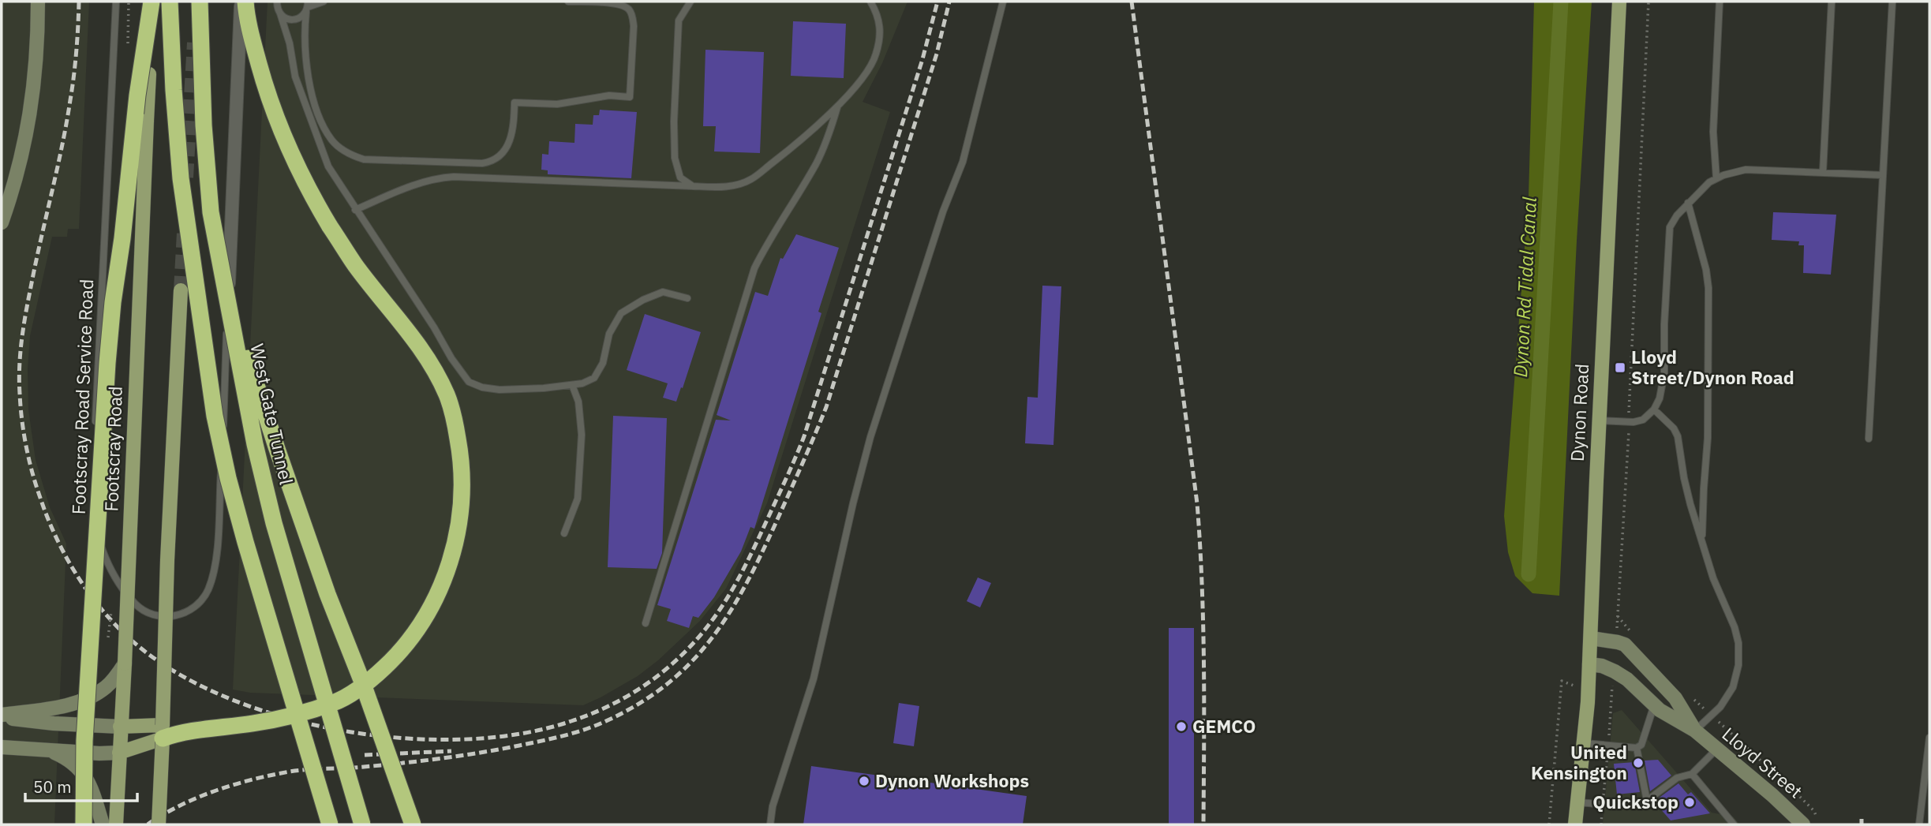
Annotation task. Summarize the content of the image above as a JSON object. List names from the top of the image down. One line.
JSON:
{"streets":{"highway":["West Gate Tunnel"],"main road":["Dynon Road","Footscray Road"],"street":["Lloyd Street"],"lane":["Footscray Road Service Road"]},"crossings":[["Dynon Road","Lloyd Street"]],"water":["Dynon Rd Tidal Canal"],"places":{"transit":["Lloyd Street/Dynon Road"],"other":["GEMCO","United Kensington","Dynon Workshops","Quickstop"]},"scale_bar":"50 m"}
